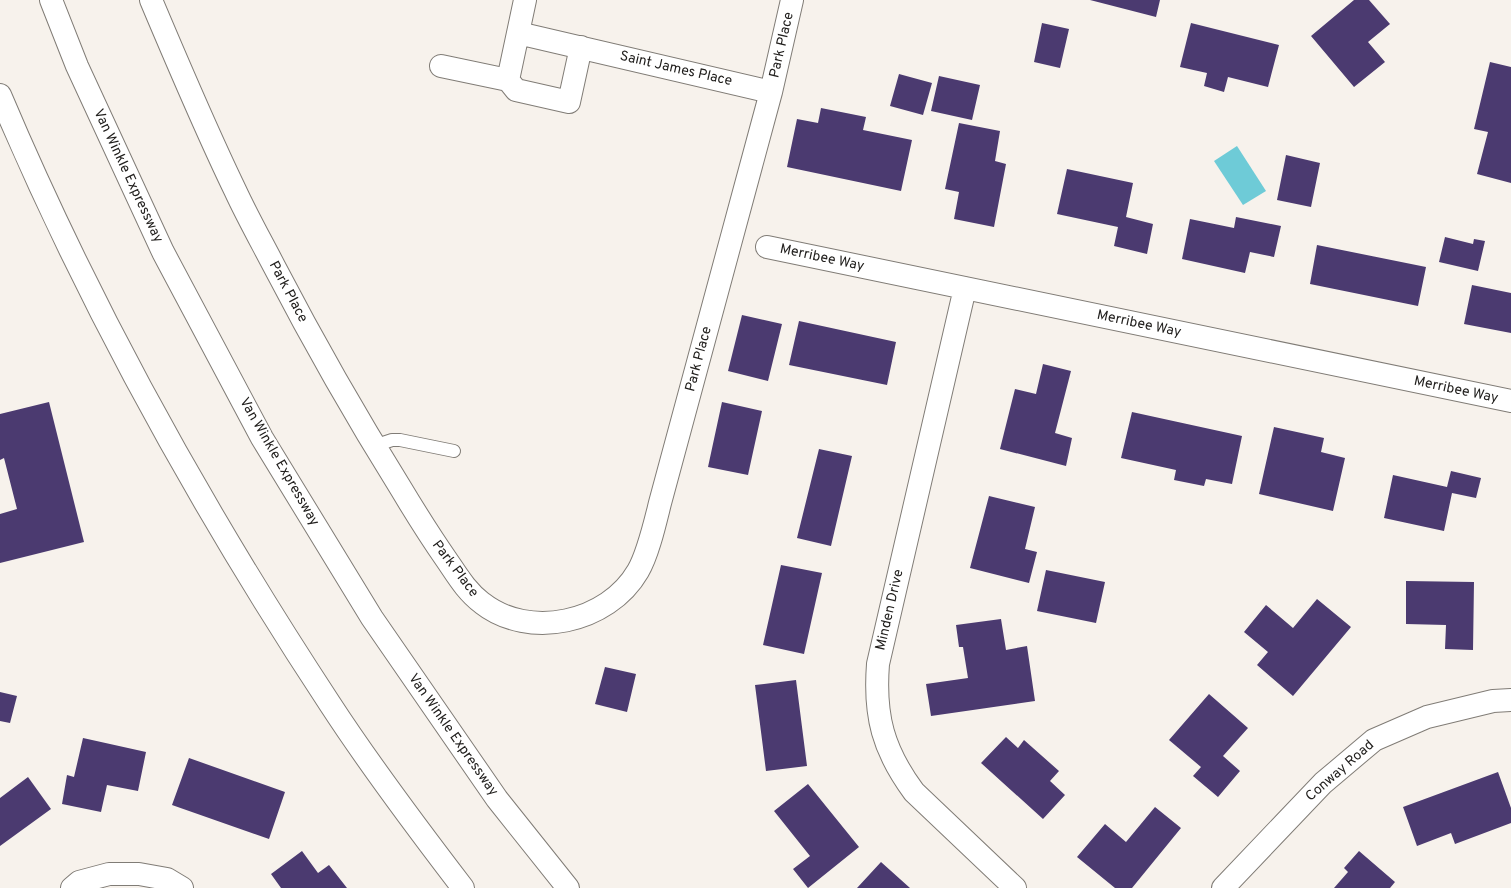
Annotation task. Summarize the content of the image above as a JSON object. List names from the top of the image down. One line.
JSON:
{"streets":{"street":["Park Place","Saint James Place","Van Winkle Expressway","Merribee Way","Minden Drive","Conway Road"]},"crossings":[["Park Place","Saint James Place"],["Merribee Way","Minden Drive"]]}
